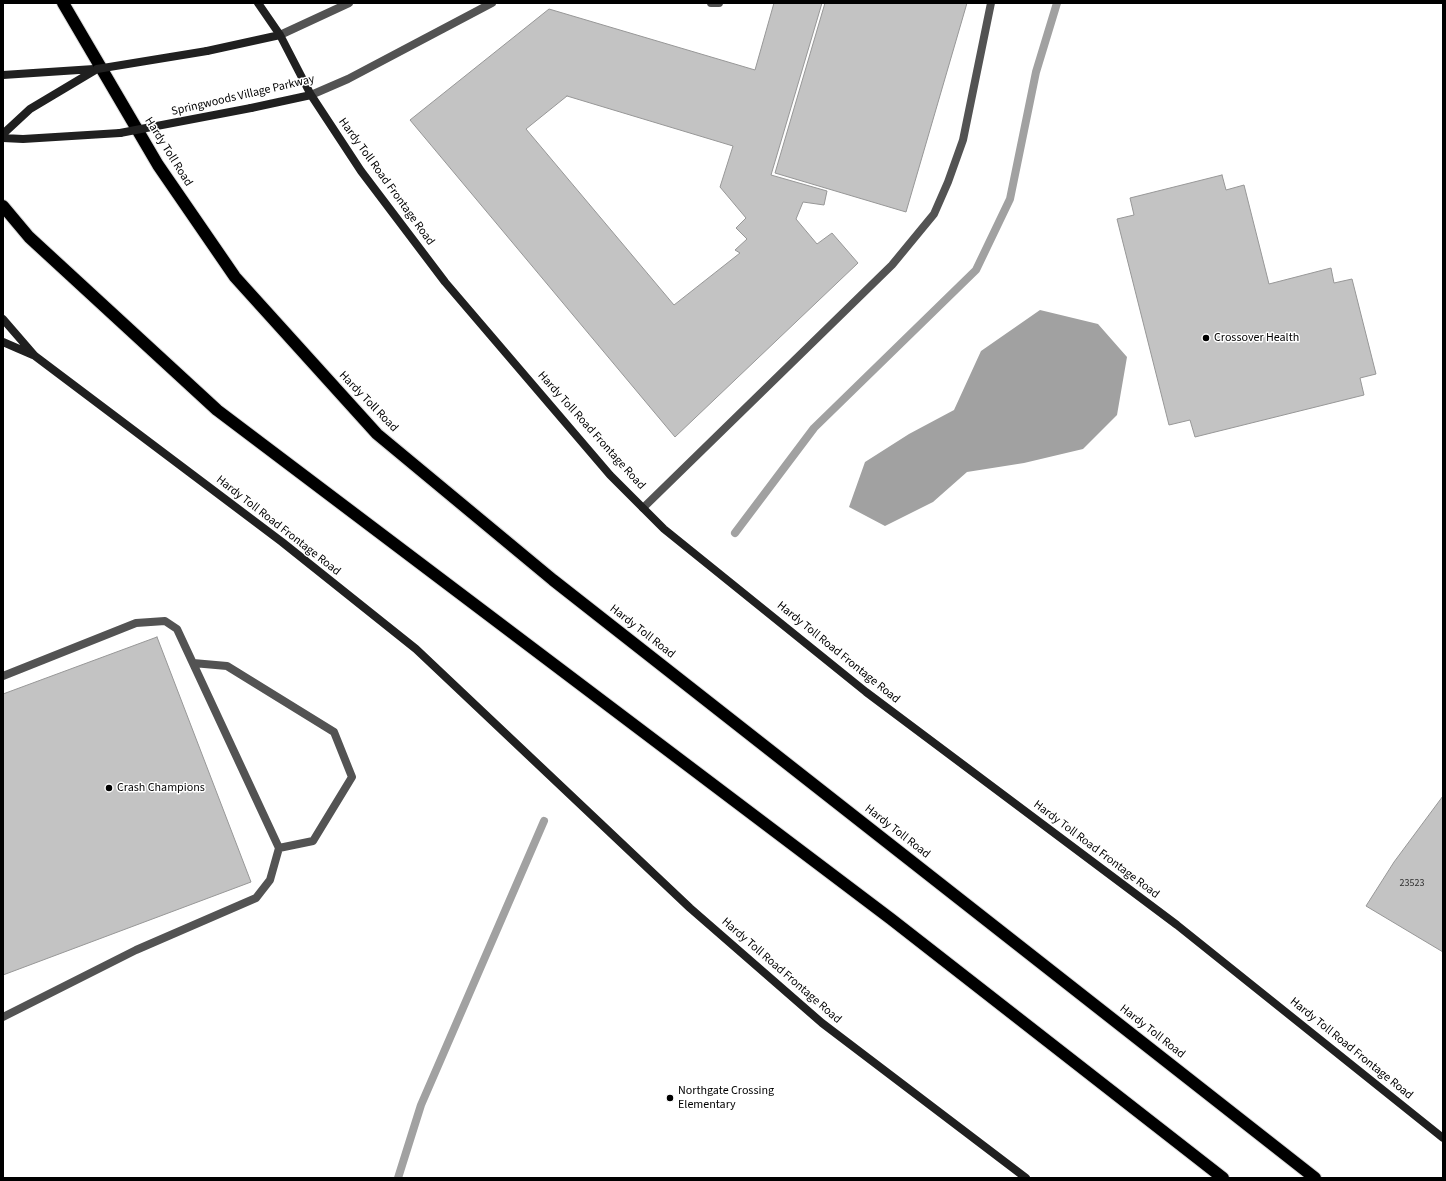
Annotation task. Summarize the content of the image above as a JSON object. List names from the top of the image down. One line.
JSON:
{"streets":{"highway":["Hardy Toll Road"],"main road":["Springwoods Village Parkway","Hardy Toll Road Frontage Road"]},"crossings":[["Springwoods Village Parkway","Hardy Toll Road Frontage Road"]],"places":["Crossover Health","Crash Champions","Northgate Crossing Elementary"],"house_numbers":["23523"]}
